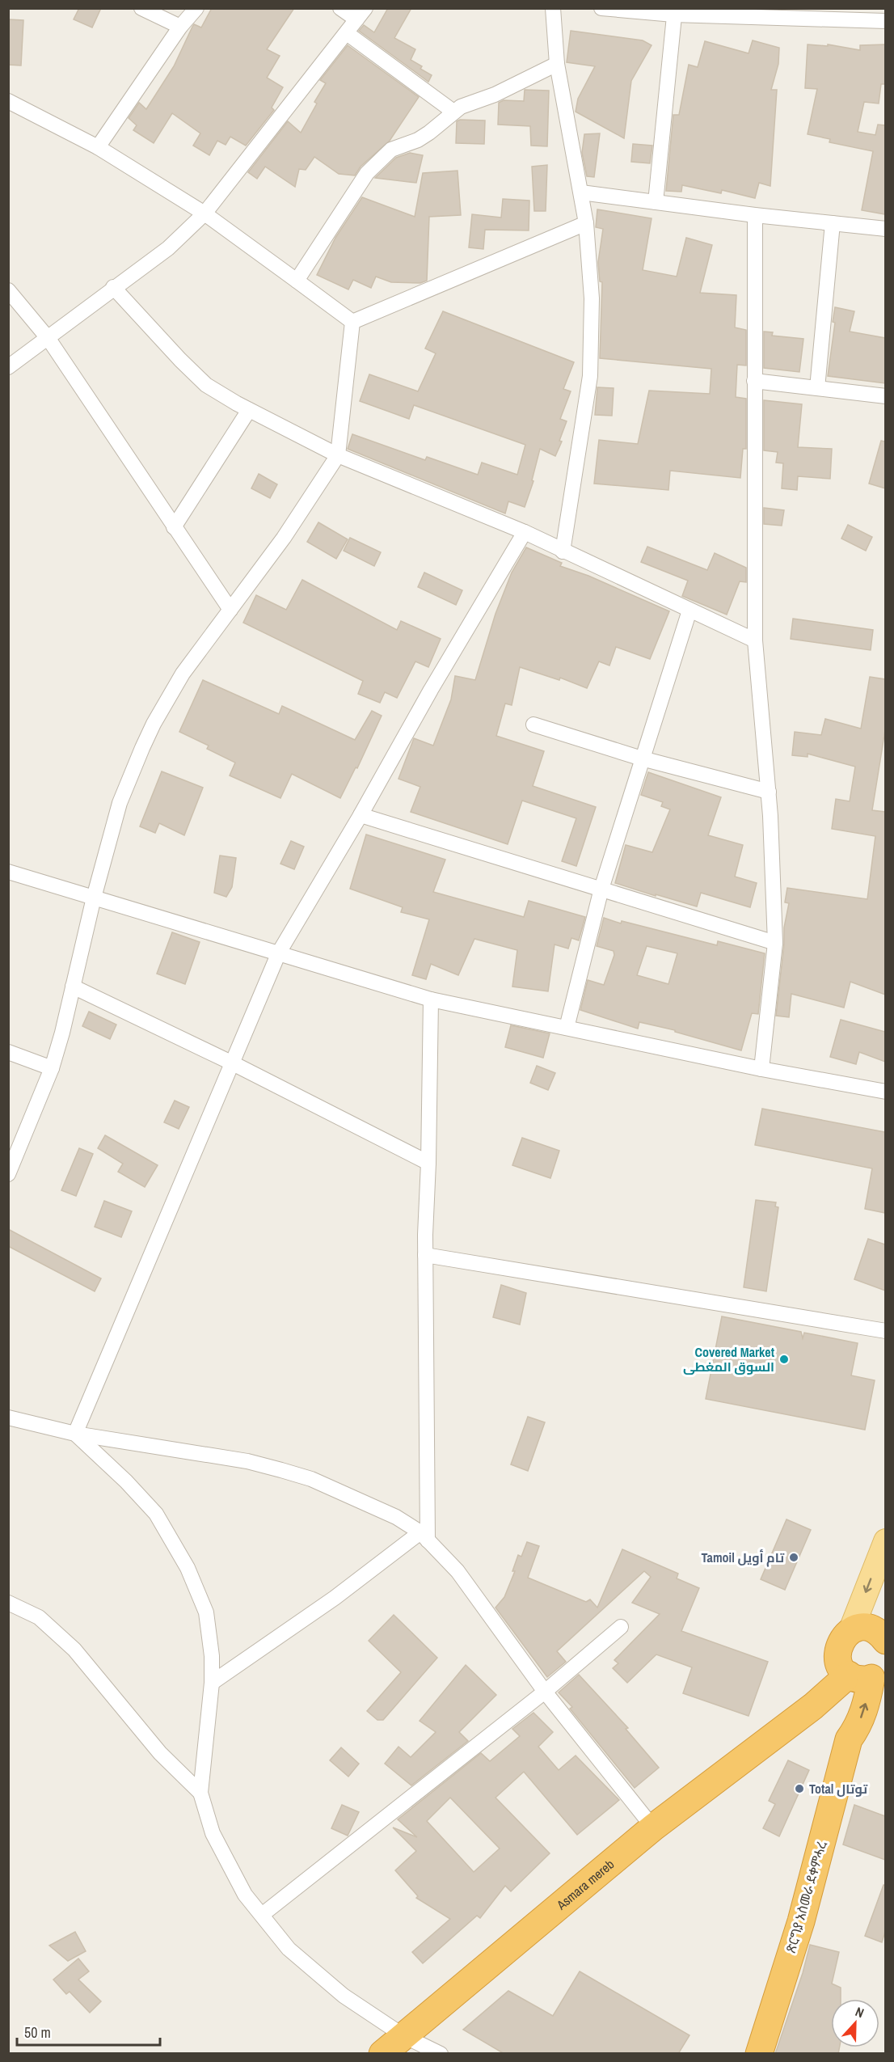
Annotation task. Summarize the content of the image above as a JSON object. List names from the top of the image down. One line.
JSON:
{"streets":{"highway":["Asmara mereb","ጽርግያ አስመራ ደቀምሓረ"]},"crossings":[["Asmara mereb","ጽርግያ አስመራ ደቀምሓረ"]],"places":["Covered Market السوق المغطى","Tamoil تام أويل","Total توتال"],"scale_bar":"50 m","north":"top"}
